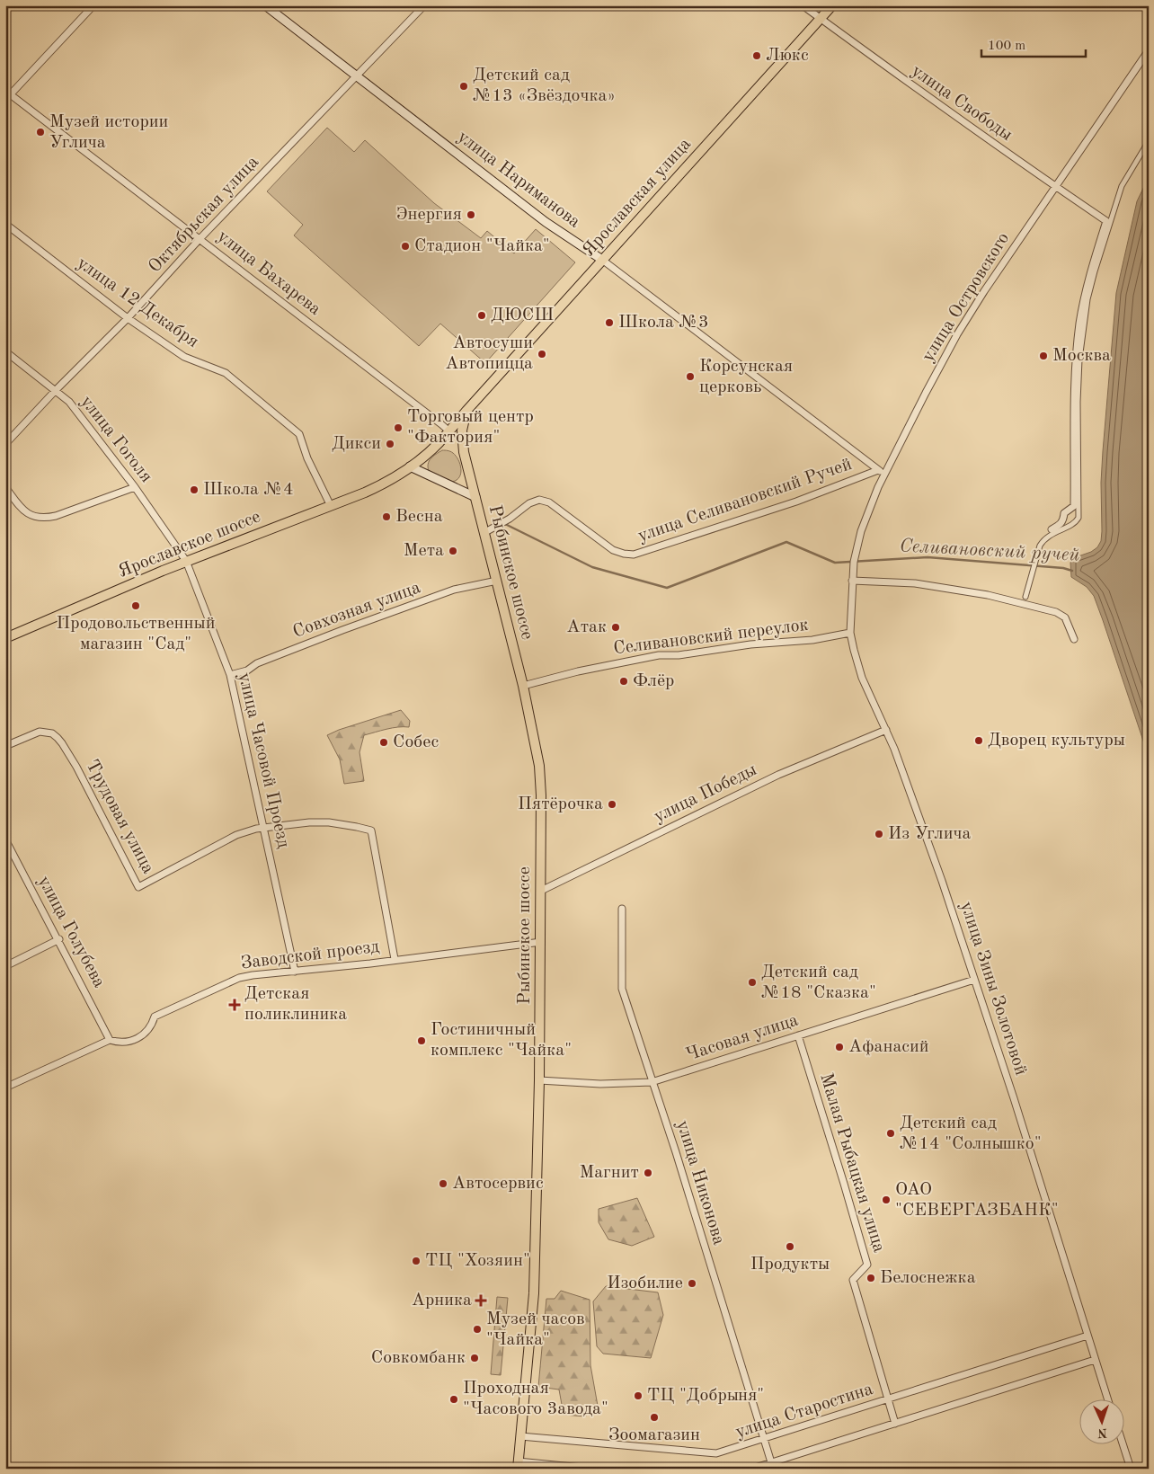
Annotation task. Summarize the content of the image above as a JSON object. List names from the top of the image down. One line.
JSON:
{"streets":{"main road":["улица Нариманова","Ярославская улица","Ярославское шоссе","Рыбинское шоссе"],"street":["улица Свободы","Октябрьская улица","улица Бахарева","улица Островского","улица 12 Декабря","улица Гоголя","улица Селивановский Ручей","Совхозная улица","Селивановский переулок","улица Часовой Проезд","улица Победы","Трудовая улица","улица Голубева","Заводской проезд","улица Зины Золотовой","Часовая улица","Малая Рыбацкая улица","улица Никонова","улица Старостина"]},"crossings":[["улица Свободы","Ярославская улица"],["улица Свободы","улица Островского"],["улица Нариманова","Ярославская улица"],["улица Нариманова","Октябрьская улица"],["улица Нариманова","улица Островского"],["улица Нариманова","улица Селивановский Ручей"],["Ярославская улица","Ярославское шоссе"],["Ярославская улица","Рыбинское шоссе"],["Октябрьская улица","улица Бахарева"],["Октябрьская улица","улица 12 Декабря"],["Октябрьская улица","улица Гоголя"],["улица Бахарева","Ярославское шоссе"],["улица Островского","улица Зины Золотовой"],["улица 12 Декабря","Ярославское шоссе"],["улица Гоголя","Ярославское шоссе"],["улица Гоголя","улица Часовой Проезд"],["улица Селивановский Ручей","Рыбинское шоссе"],["Ярославское шоссе","Рыбинское шоссе"],["Ярославское шоссе","улица Часовой Проезд"],["Рыбинское шоссе","Совхозная улица"],["Рыбинское шоссе","Селивановский переулок"],["Рыбинское шоссе","улица Победы"],["Рыбинское шоссе","Заводской проезд"],["Рыбинское шоссе","Часовая улица"],["Рыбинское шоссе","улица Старостина"],["Совхозная улица","улица Часовой Проезд"],["Селивановский переулок","улица Зины Золотовой"],["улица Часовой Проезд","Трудовая улица"],["улица Часовой Проезд","Заводской проезд"],["улица Победы","улица Зины Золотовой"],["Трудовая улица","Заводской проезд"],["улица Голубева","Заводской проезд"],["улица Зины Золотовой","Часовая улица"],["улица Зины Золотовой","улица Старостина"],["Часовая улица","Малая Рыбацкая улица"],["Часовая улица","улица Никонова"],["Малая Рыбацкая улица","улица Старостина"],["улица Никонова","улица Старостина"]],"water":["Селивановский ручей"],"places":{"other":["Люкс","Детский сад №13 «Звёздочка»","Музей истории Углича","Энергия","Стадион \"Чайка\"","ДЮСШ","Школа №3","Автосуши Автопицца","Москва","Корсунская церковь","Торговый центр \"Фактория\"","Дикси","Школа №4","Весна","Мета","Продовольственный магазин \"Сад\"","Атак","Флёр","Дворец культуры","Собес","Пятёрочка","Из Углича","Детский сад №18 \"Сказка\"","Гостиничный комплекс \"Чайка\"","Афанасий","Детский сад №14 \"Солнышко\"","Магнит","Автосервис","ОАО \"СЕВЕРГАЗБАНК\"","Продукты","ТЦ \"Хозяин\"","Белоснежка","Изобилие","Музей часов \"Чайка\"","Совкомбанк","ТЦ \"Добрыня\"","Проходная \"Часового 3авода\"","Зоомагазин"],"health":["Детская поликлиника","Арника"]},"scale_bar":"100 m","north":"bottom"}
